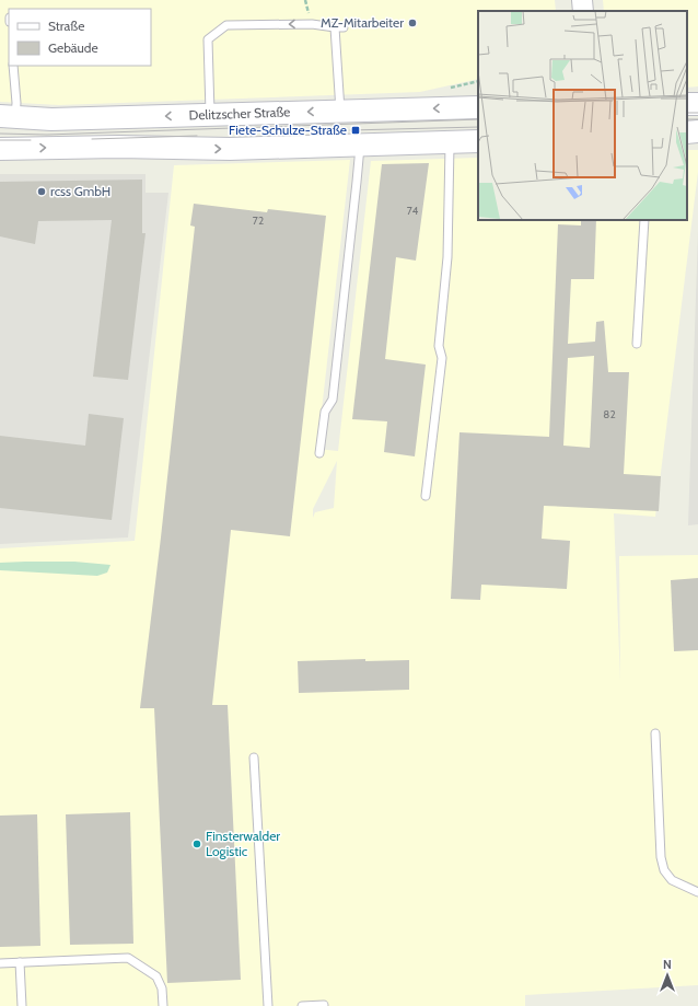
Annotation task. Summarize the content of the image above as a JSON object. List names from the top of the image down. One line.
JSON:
{"streets":{"main road":["Delitzscher Straße"]},"places":{"other":["MZ-Mitarbeiter","rcss GmbH","Finsterwalder Logistic"],"transit":["Fiete-Schulze-Straße"]},"house_numbers":["74","72","82"],"legend":["Straße","Gebäude"],"north":"top"}
